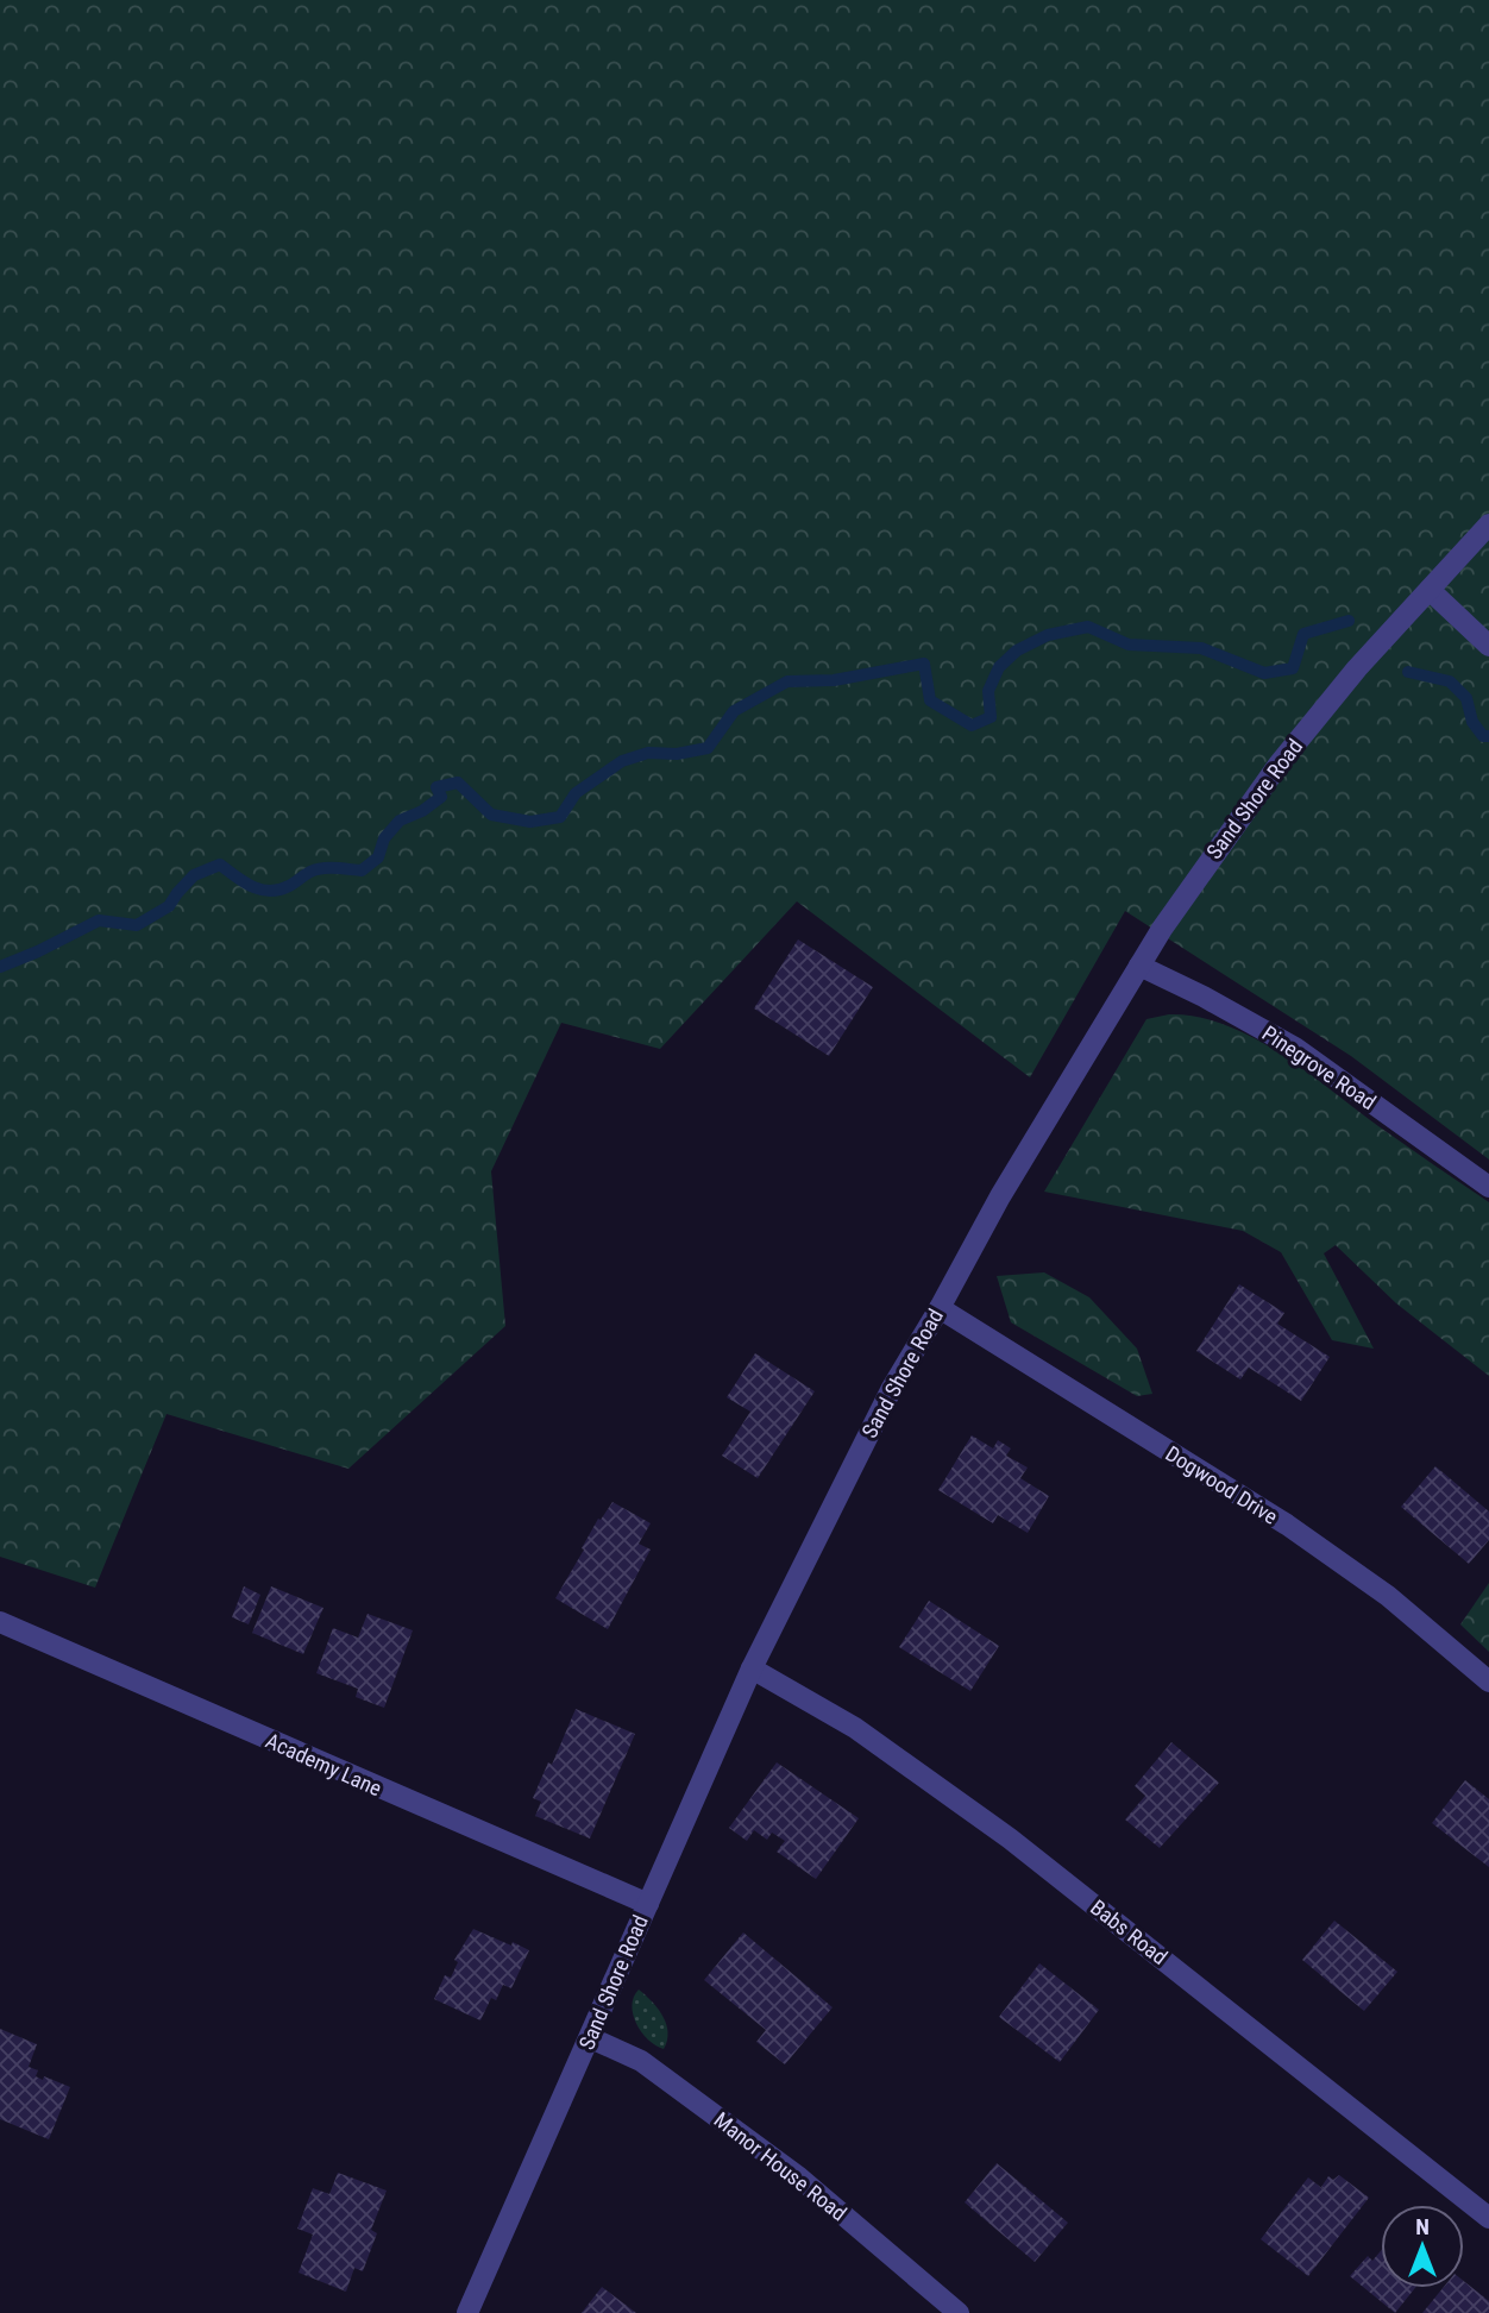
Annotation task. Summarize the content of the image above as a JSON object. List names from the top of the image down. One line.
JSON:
{"streets":{"street":["Sand Shore Road","Pinegrove Road","Dogwood Drive","Academy Lane","Babs Road","Manor House Road"]},"crossings":[["Sand Shore Road","Pinegrove Road"],["Sand Shore Road","Dogwood Drive"],["Sand Shore Road","Academy Lane"],["Sand Shore Road","Babs Road"],["Sand Shore Road","Manor House Road"]],"north":"top"}
